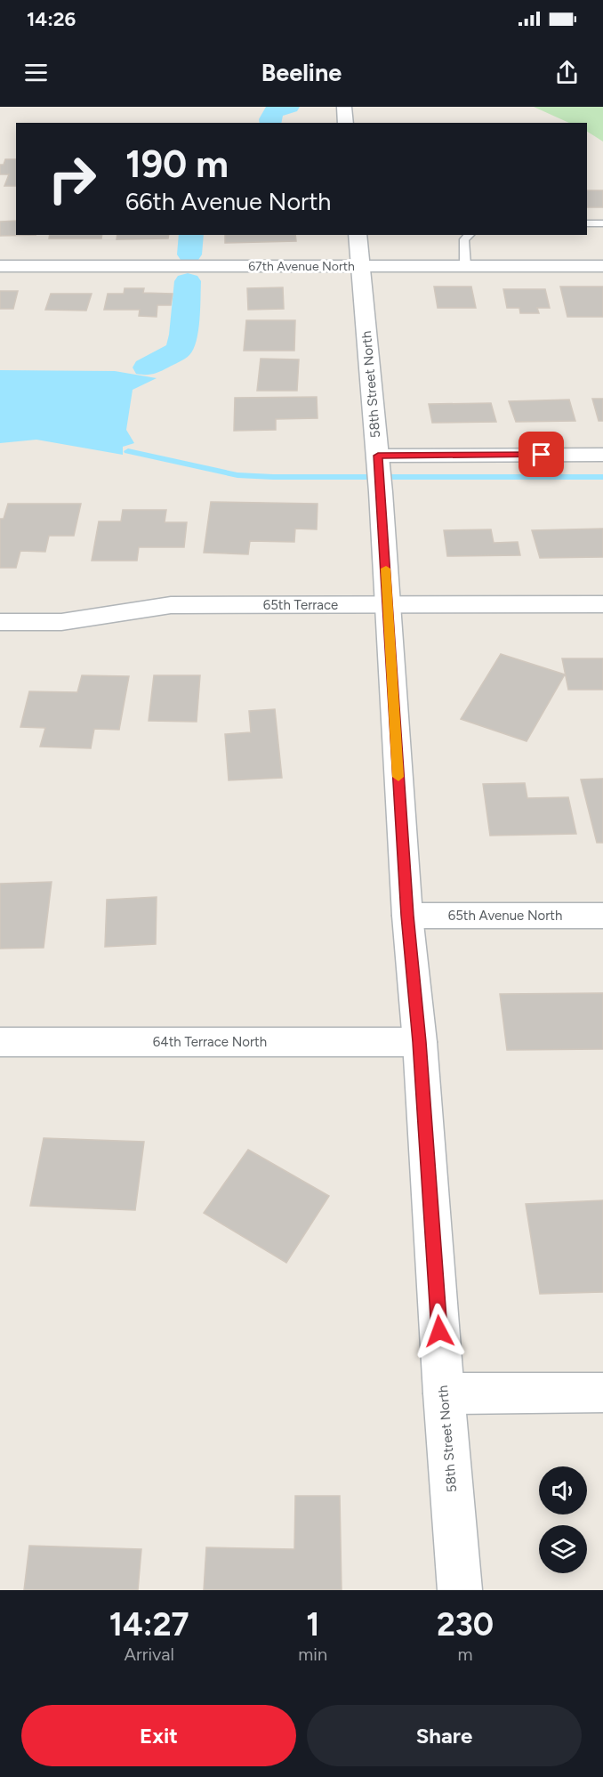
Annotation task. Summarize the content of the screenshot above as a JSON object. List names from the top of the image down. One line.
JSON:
{"streets":{"street":["67th Avenue North","58th Street North","65th Terrace","65th Avenue North","64th Terrace North"]},"crossings":[["67th Avenue North","58th Street North"],["58th Street North","65th Terrace"],["58th Street North","65th Avenue North"],["58th Street North","64th Terrace North"]],"page":{"status":"14:26","header":"Beeline","turn":["190 m","66th Avenue North"],"eta":["14:27","Arrival","1","min","230","m"],"buttons":["Exit","Share"]}}
